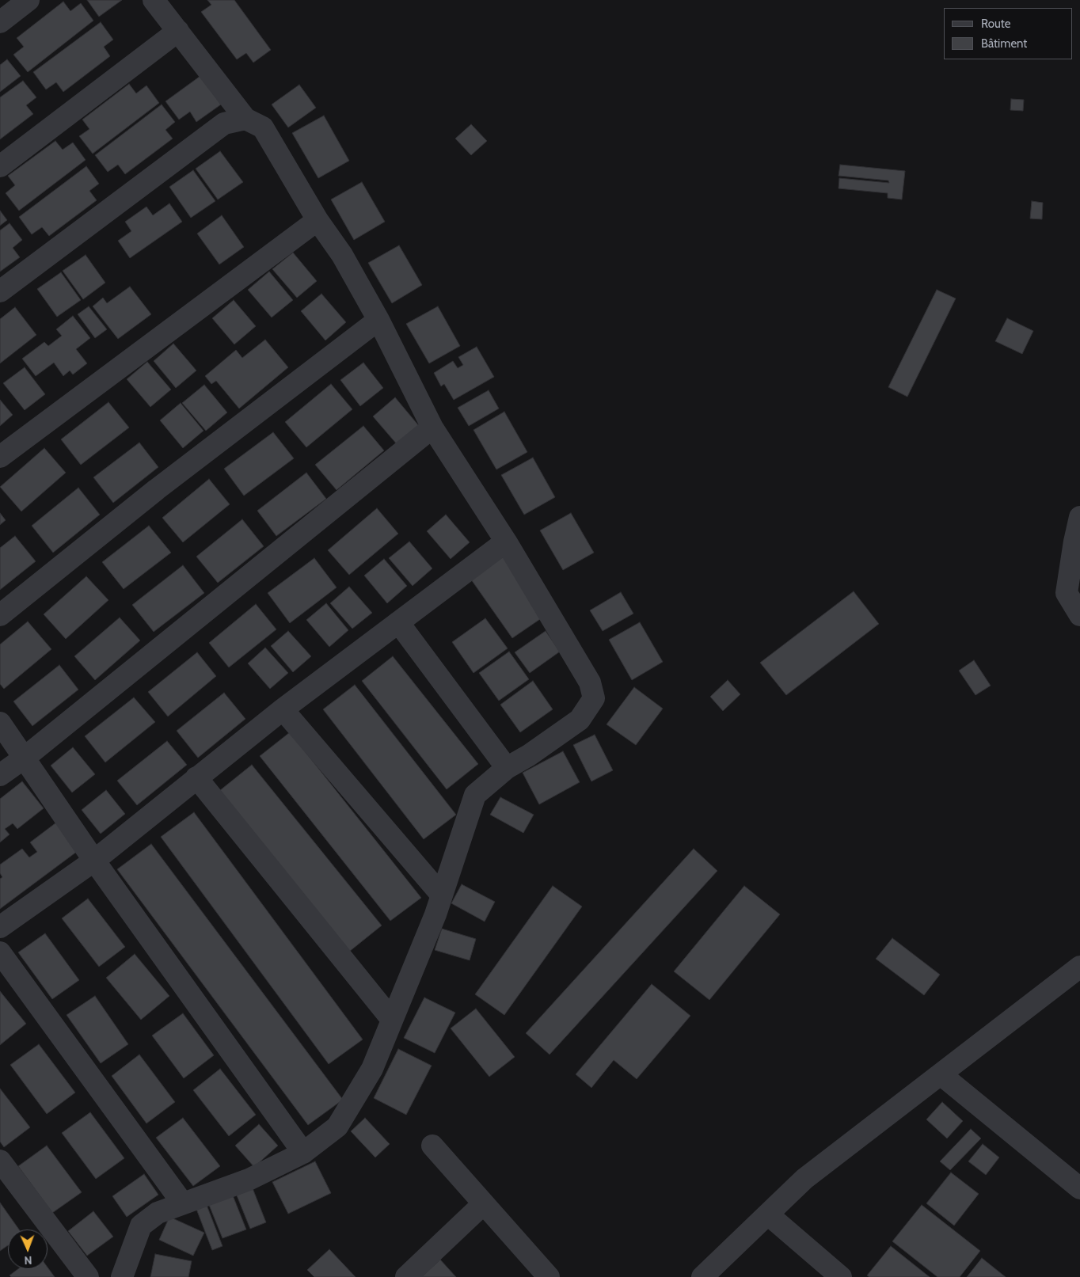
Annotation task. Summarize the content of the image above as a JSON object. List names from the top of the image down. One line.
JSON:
{"legend":["Route","Bâtiment"],"north":"bottom"}
